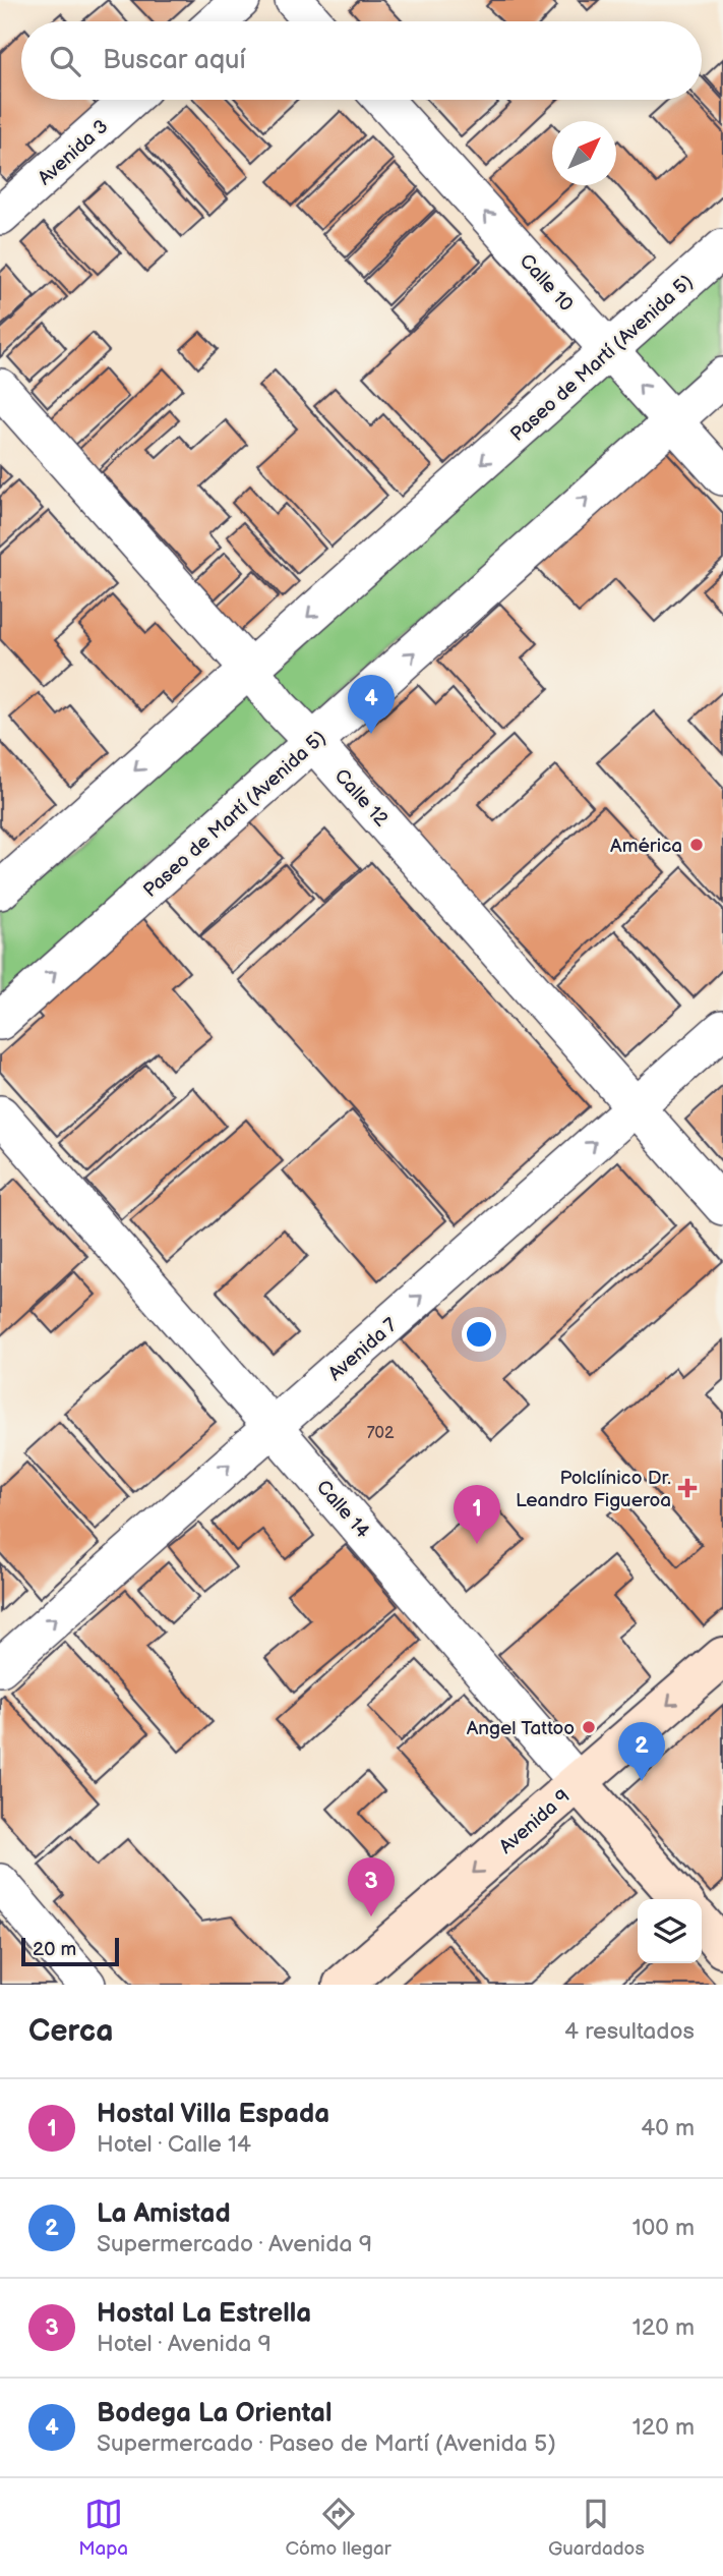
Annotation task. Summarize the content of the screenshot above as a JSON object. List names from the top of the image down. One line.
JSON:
{"streets":{"main road":["Calle 14","Avenida 9"],"street":["Avenida 3","Calle 10","Paseo de Martí (Avenida 5)","Calle 12","Avenida 7"]},"crossings":[["Calle 10","Paseo de Martí (Avenida 5)"],["Paseo de Martí (Avenida 5)","Calle 12"],["Calle 12","Avenida 7"],["Avenida 7","Calle 14"],["Calle 14","Avenida 9"]],"one_way":["Calle 10","Avenida 7","Avenida 9"],"places":{"other":["América","Angel Tattoo"],"health":["Polclínico Dr. Leandro Figueroa"]},"house_numbers":["702"],"scale_bar":"20 m","north":"top right","page":{"search":"Buscar aquí","pins":["4","1","2","3"],"scale":"20 m","heading":["Cerca","4 resultados"],"list":[{"mark":"1","name":"Hostal Villa Espada","note":"Hotel · Calle 14","value":"40 m"},{"mark":"2","name":"La Amistad","note":"Supermercado · Avenida 9","value":"100 m"},{"mark":"3","name":"Hostal La Estrella","note":"Hotel · Avenida 9","value":"120 m"},{"mark":"4","name":"Bodega La Oriental","note":"Supermercado · Paseo de Martí (Avenida 5)","value":"120 m"}],"nav":["Mapa","Cómo llegar","Guardados"]}}
